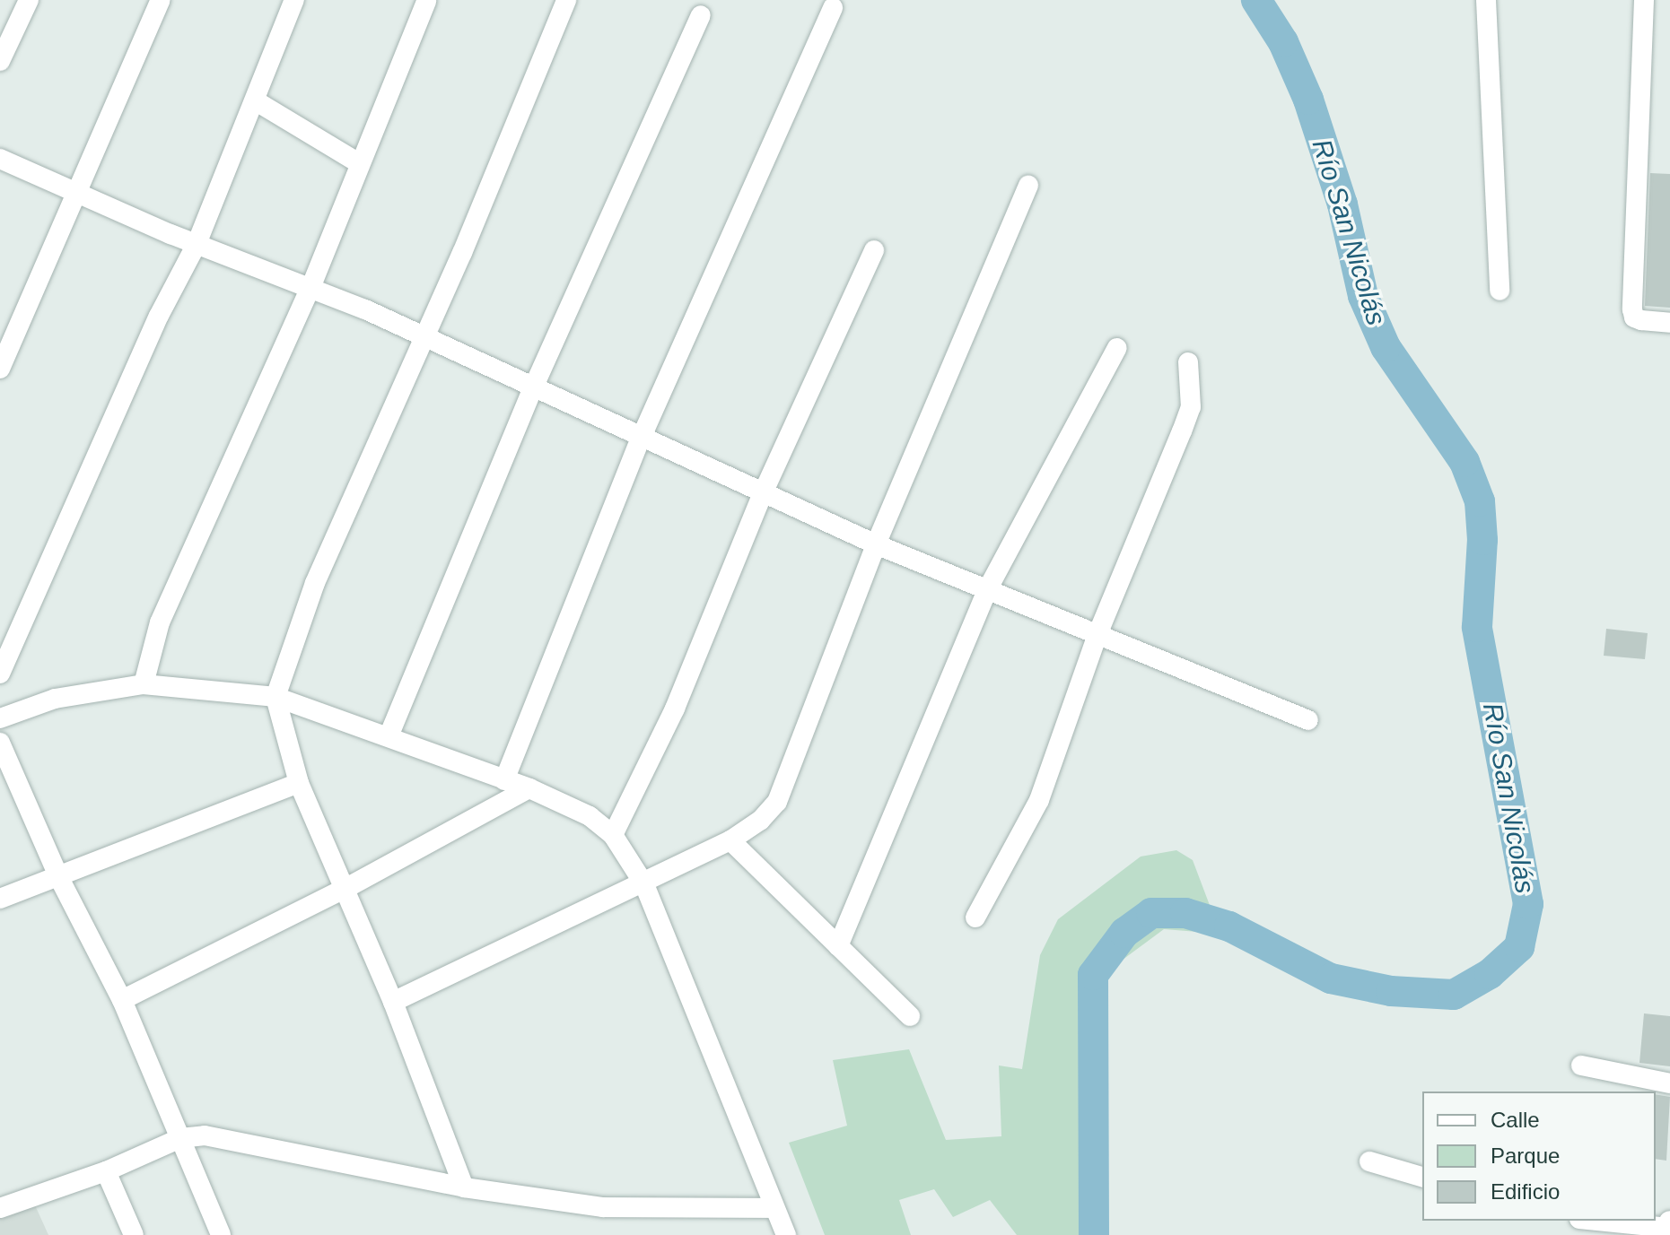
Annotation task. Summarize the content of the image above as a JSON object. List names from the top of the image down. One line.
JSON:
{"water":["Río San Nicolás"],"legend":["Calle","Parque","Edificio"]}
